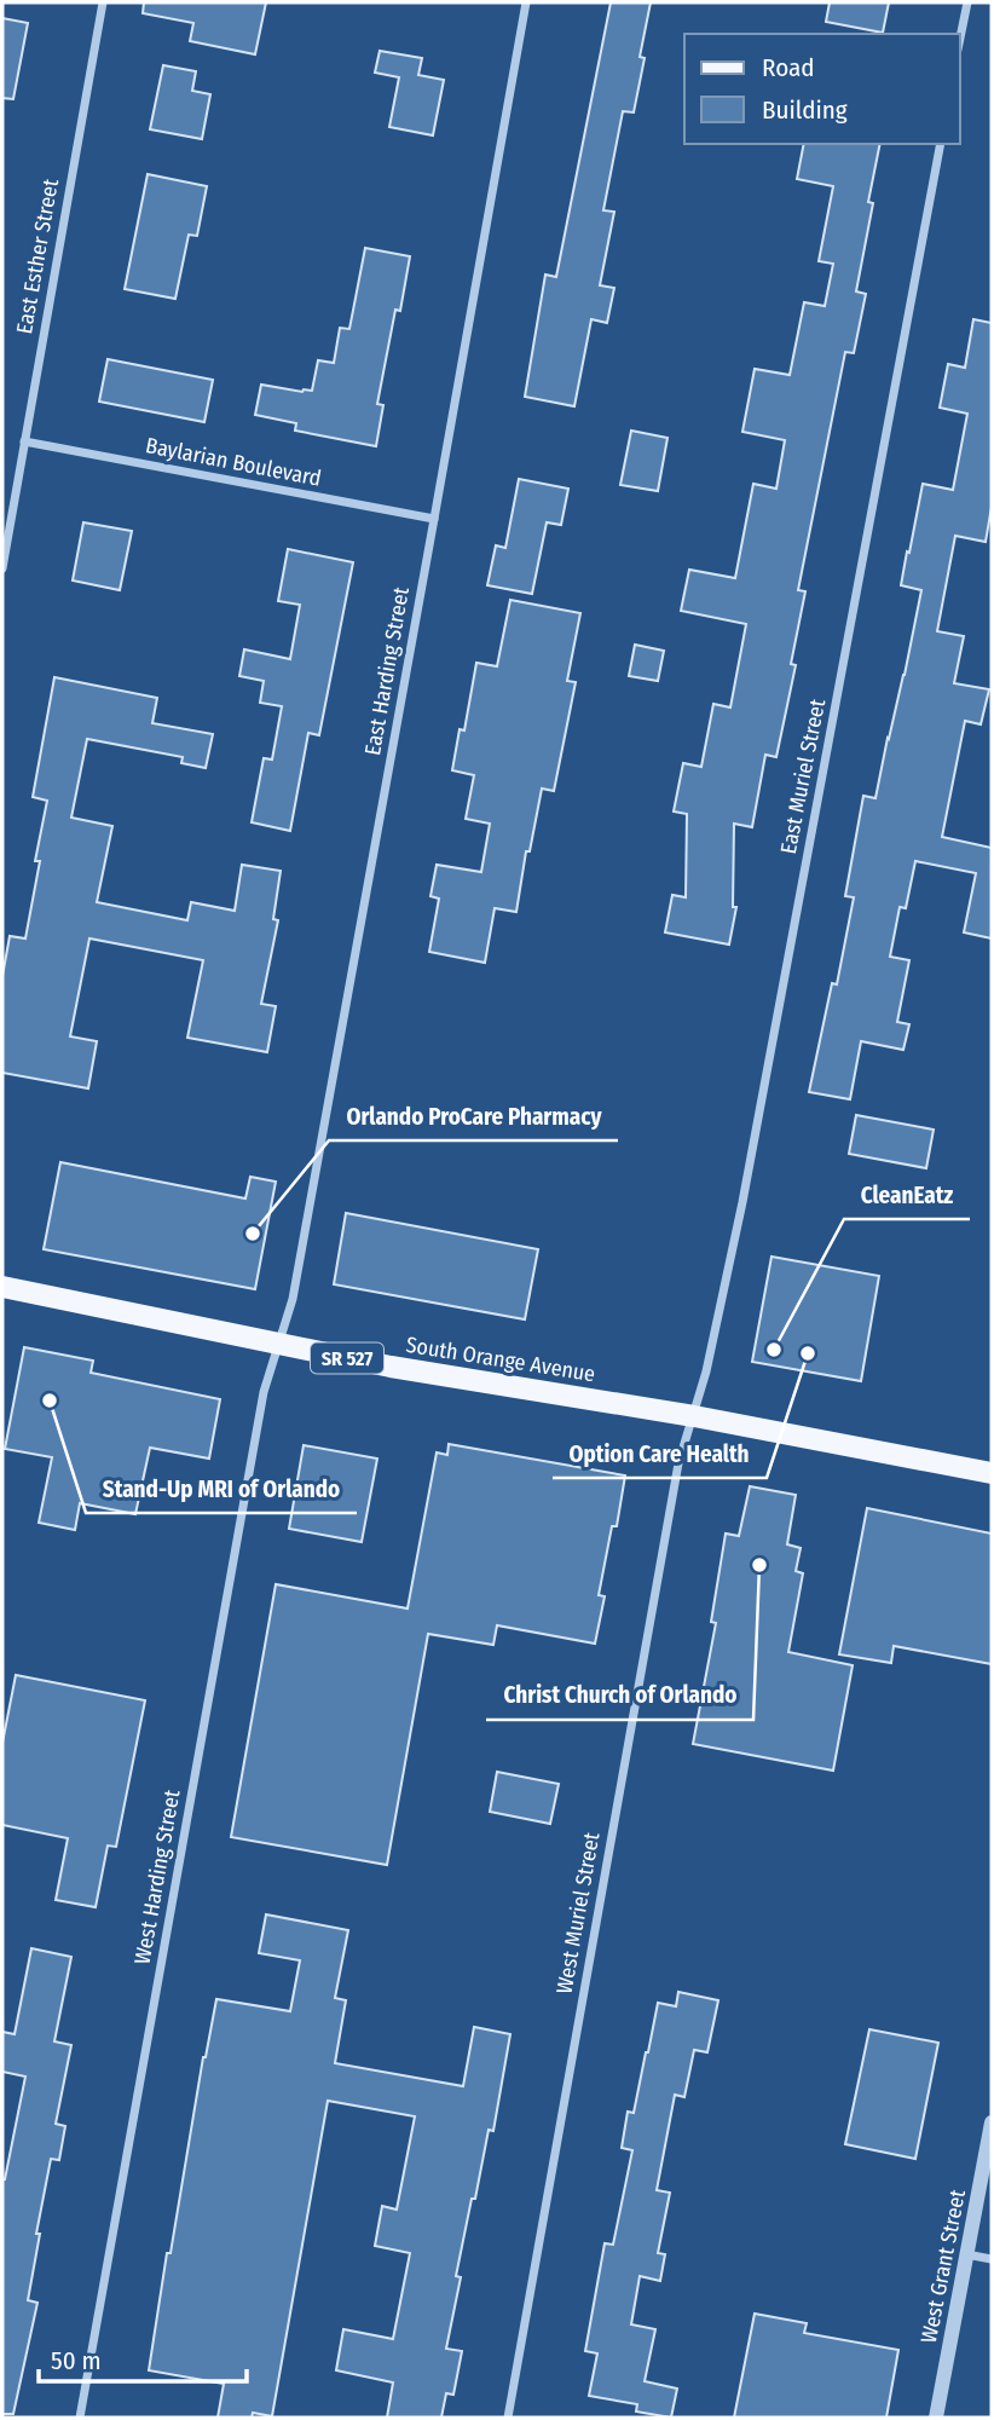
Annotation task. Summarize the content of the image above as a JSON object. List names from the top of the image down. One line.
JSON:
{"streets":{"main road":["SR 527","South Orange Avenue"],"street":["East Esther Street","Baylarian Boulevard","East Harding Street","East Muriel Street","West Harding Street","West Muriel Street","West Grant Street"]},"crossings":[["East Esther Street","Baylarian Boulevard"],["Baylarian Boulevard","East Harding Street"],["East Harding Street","South Orange Avenue"],["East Harding Street","West Harding Street"],["East Muriel Street","South Orange Avenue"],["East Muriel Street","West Muriel Street"],["South Orange Avenue","West Harding Street"],["South Orange Avenue","West Muriel Street"]],"places":["Orlando ProCare Pharmacy","CleanEatz","Option Care Health","Stand-Up MRI of Orlando","Christ Church of Orlando"],"legend":["Road","Building"],"scale_bar":"50 m"}
